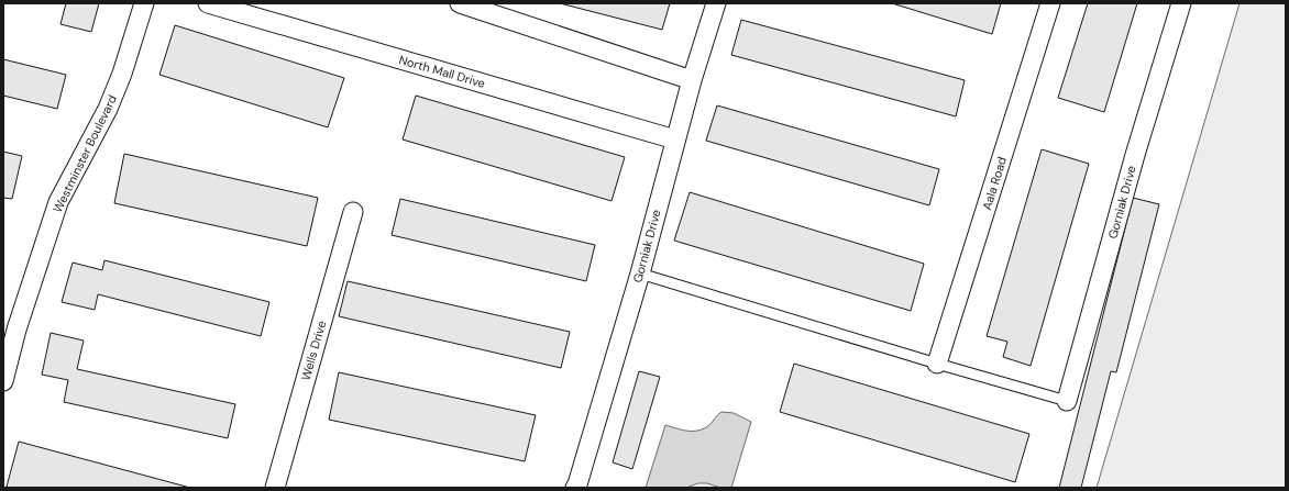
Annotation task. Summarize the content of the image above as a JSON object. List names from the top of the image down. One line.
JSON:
{"streets":{"street":["North Mall Drive","Westminster Boulevard","Aala Road","Gorniak Drive","Wells Drive"]},"crossings":[["North Mall Drive","Gorniak Drive"]]}
